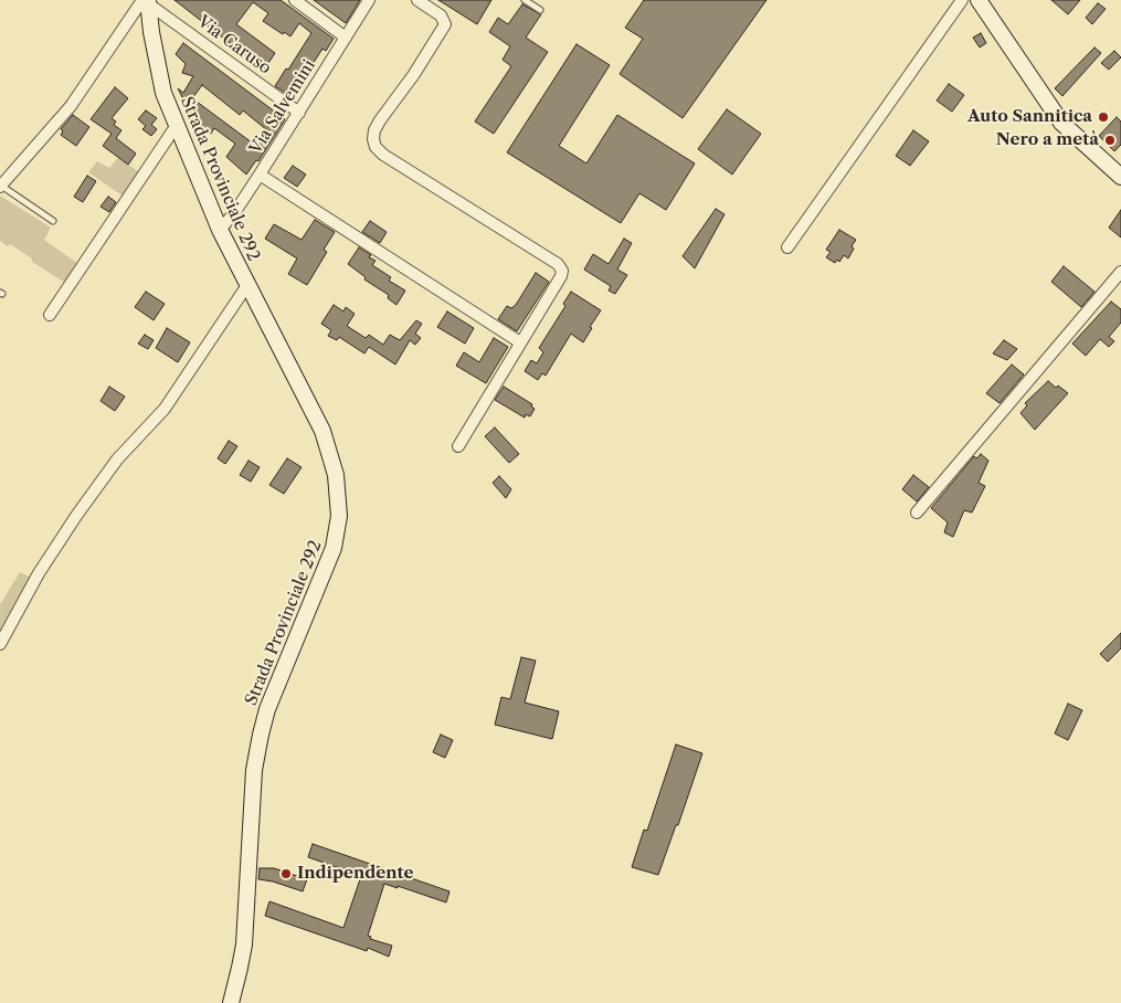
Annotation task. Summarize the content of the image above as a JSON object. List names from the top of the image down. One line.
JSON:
{"streets":{"street":["Via Caruso","Via Salvemini","Strada Provinciale 292"]},"crossings":[["Via Caruso","Via Salvemini"],["Via Caruso","Strada Provinciale 292"],["Via Salvemini","Strada Provinciale 292"]],"places":["Auto Sannitica","Nero a metà","Indipendente"]}
